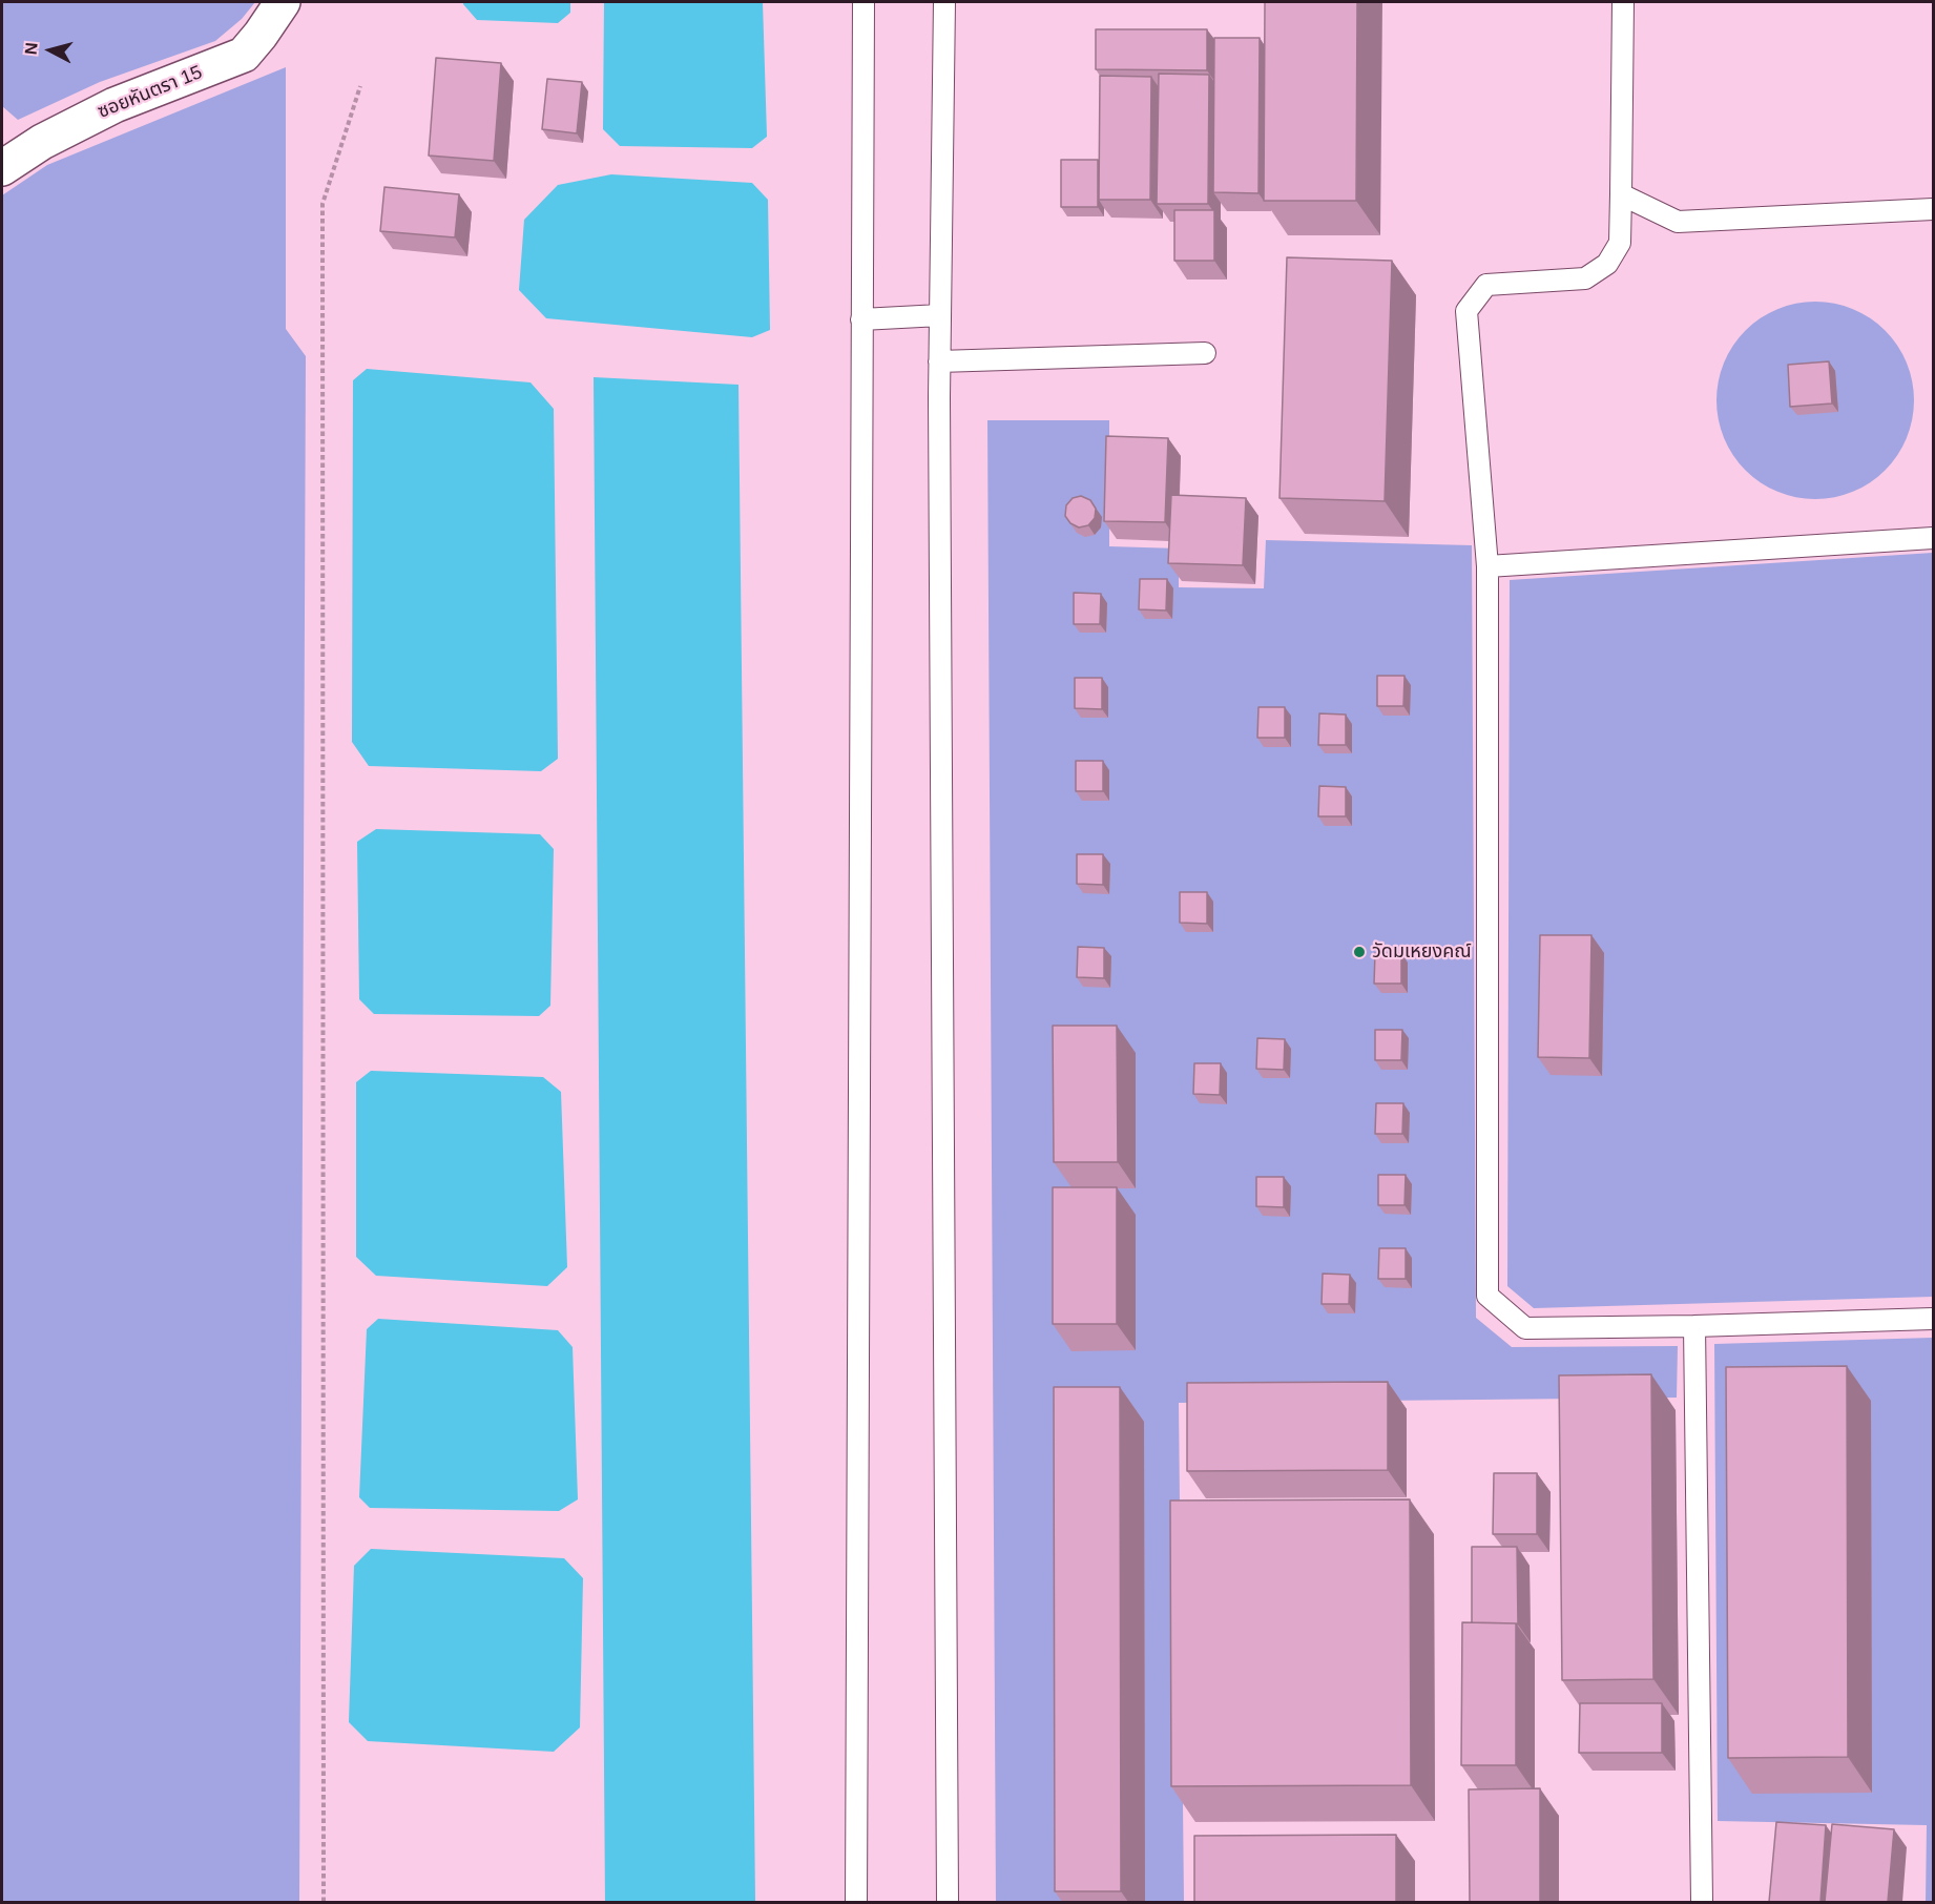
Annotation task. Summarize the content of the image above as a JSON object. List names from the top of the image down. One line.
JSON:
{"streets":{"street":["ซอยหันตรา 15"]},"places":["วัดมเหยงคณ์"],"north":"left"}
